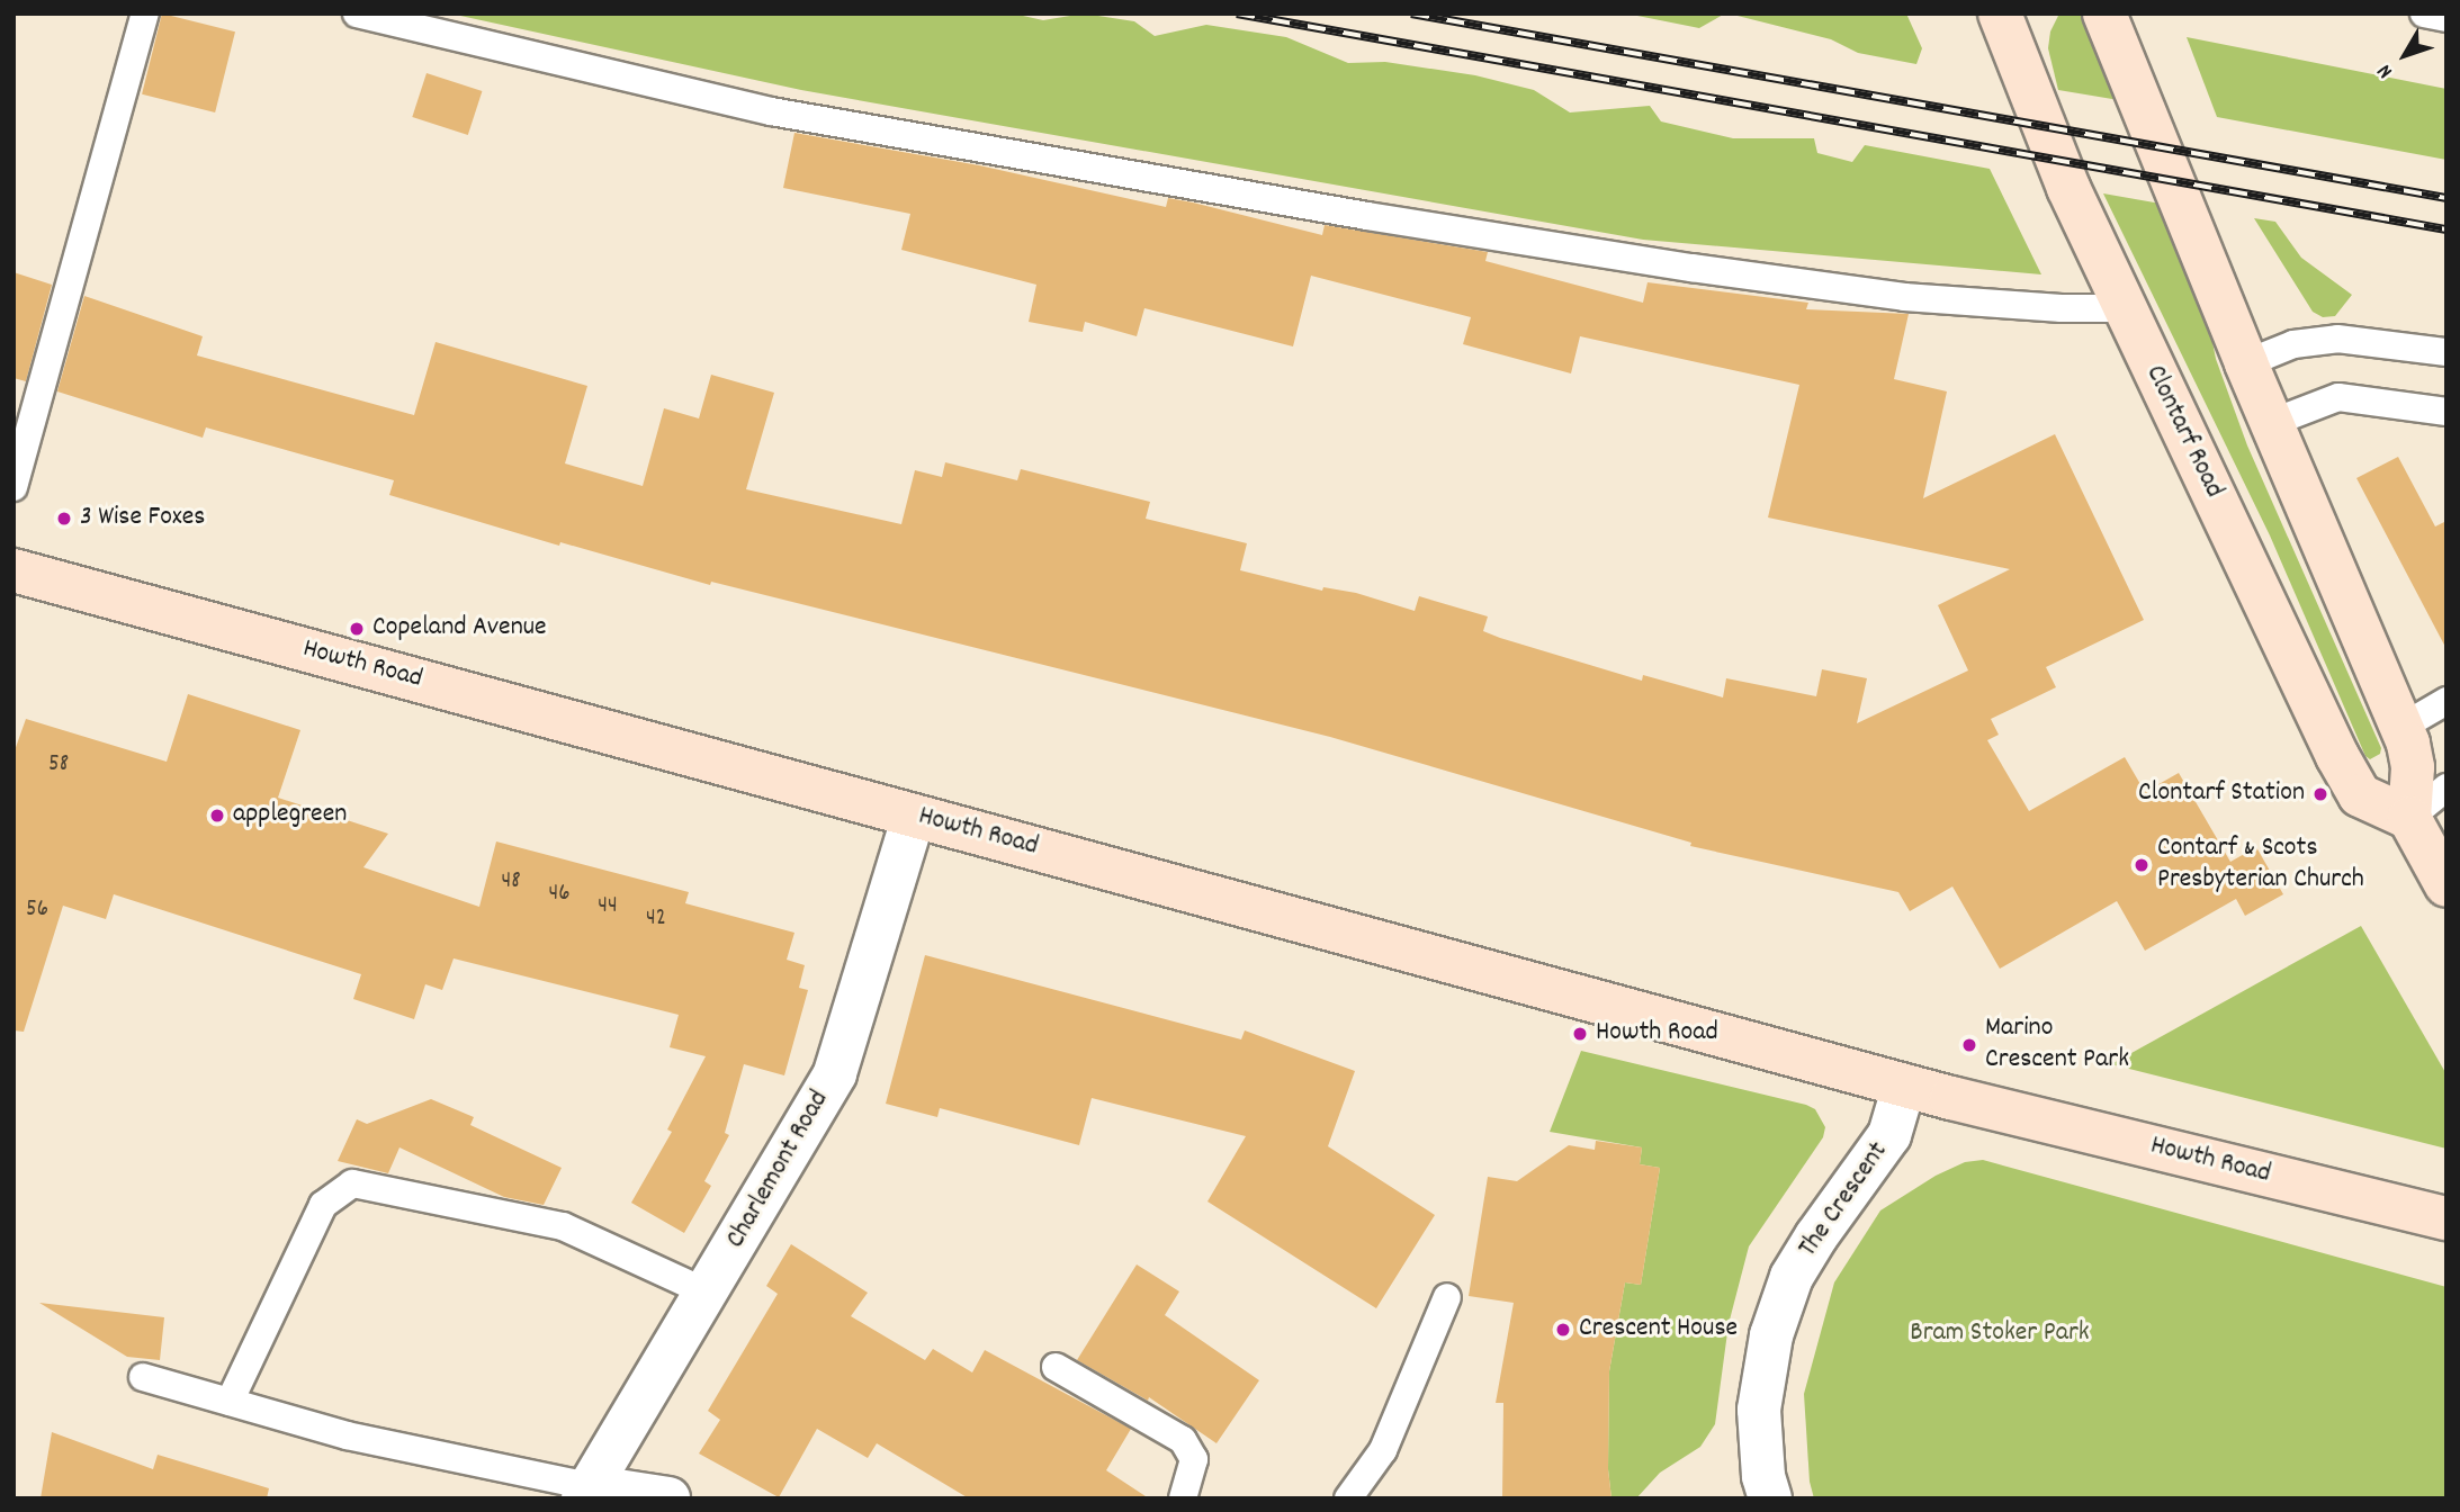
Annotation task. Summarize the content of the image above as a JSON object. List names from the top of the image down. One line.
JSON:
{"streets":{"main road":["Clontarf Road","Howth Road"],"street":["Charlemont Road","The Crescent"]},"crossings":[["Howth Road","Charlemont Road"],["Howth Road","The Crescent"]],"parks":["Bram Stoker Park"],"places":["3 Wise Foxes","Copeland Avenue","Clontarf Station","applegreen","Contarf & Scots Presbyterian Church","Howth Road","Marino Crescent Park","Crescent House"],"house_numbers":["58","48","46","44","56","42"],"north":"bottom left"}
